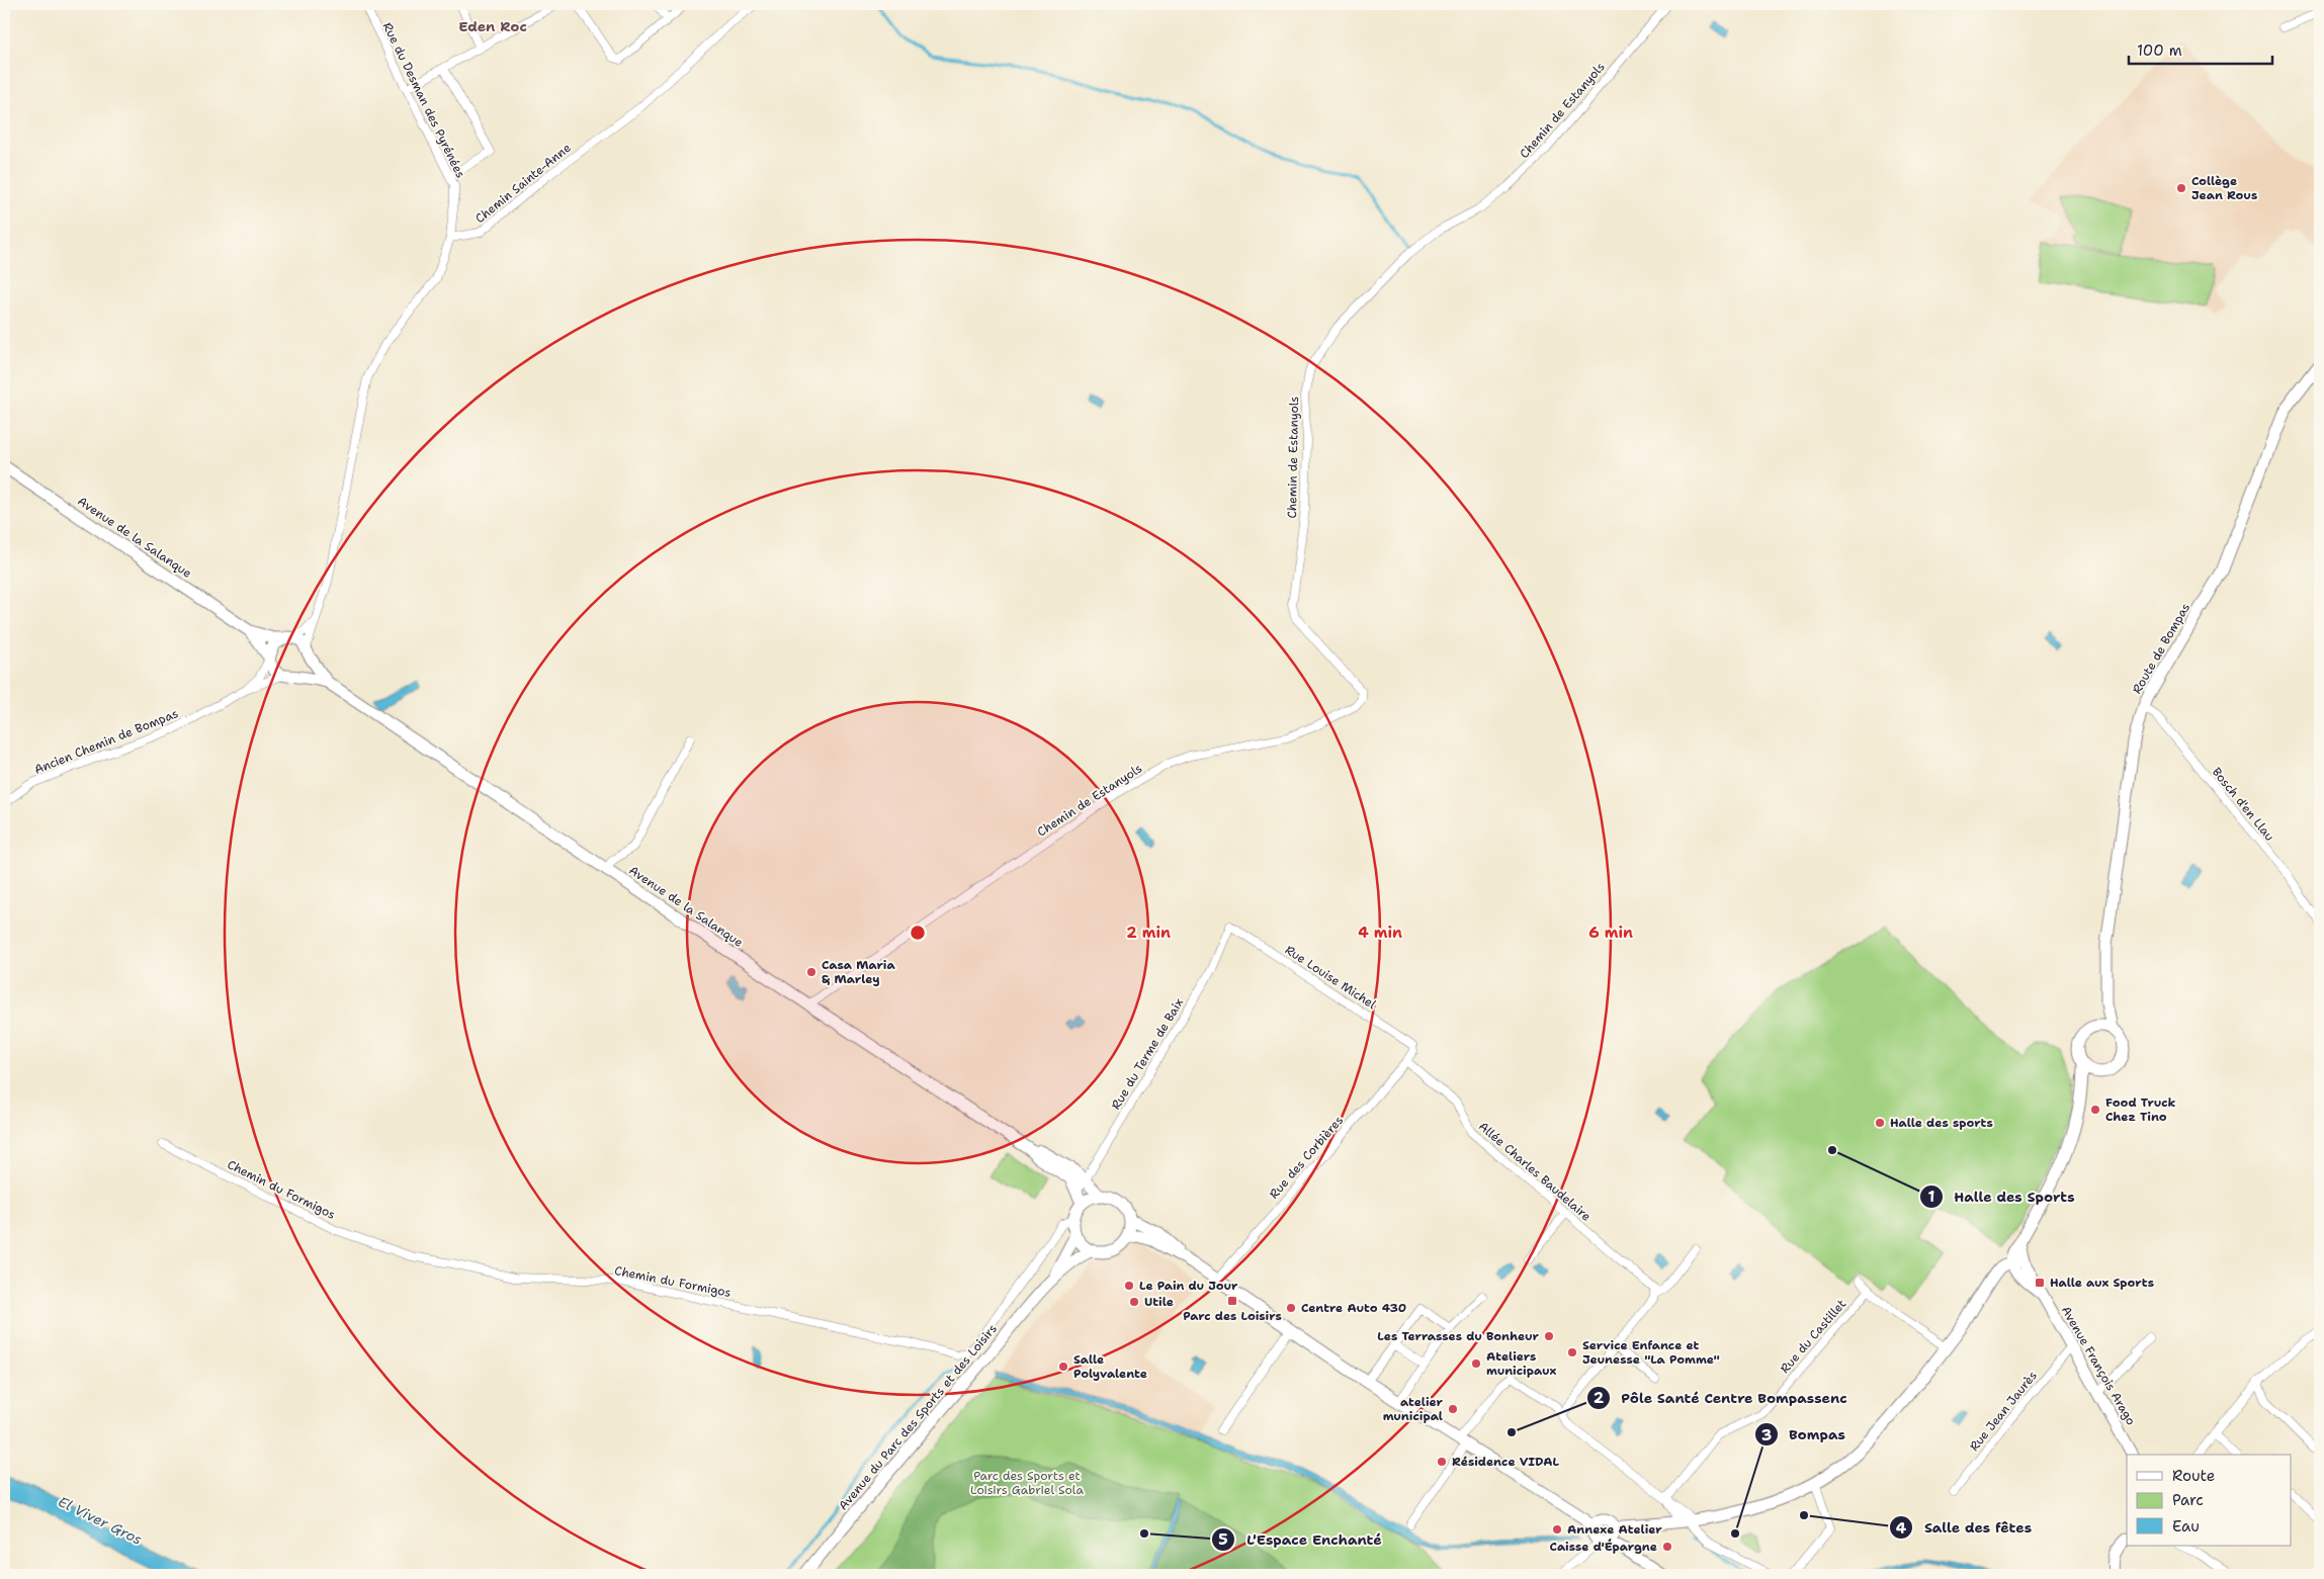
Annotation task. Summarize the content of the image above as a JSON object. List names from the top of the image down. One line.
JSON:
{"streets":{"main road":["Avenue de la Salanque","Route de Bompas","Avenue François Arago","Avenue du Parc des Sports et des Loisirs"],"street":["Rue du Desman des Pyrénées","Chemin de Estanyols","Chemin Sainte-Anne","Ancien Chemin de Bompas","Bosch d'en Llau","Rue Louise Michel","Rue du Terme de Baix","Rue des Corbières","Allée Charles Baudelaire","Chemin du Formigos","Rue du Castillet","Rue Jean Jaurès"]},"crossings":[["Rue du Desman des Pyrénées","Chemin Sainte-Anne"],["Chemin de Estanyols","Avenue de la Salanque"],["Avenue de la Salanque","Ancien Chemin de Bompas"],["Route de Bompas","Bosch d'en Llau"],["Rue Louise Michel","Rue du Terme de Baix"],["Rue Louise Michel","Rue des Corbières"],["Rue des Corbières","Allée Charles Baudelaire"],["Chemin du Formigos","Avenue du Parc des Sports et des Loisirs"],["Avenue François Arago","Rue Jean Jaurès"]],"districts":["Eden Roc"],"water":["El Viver Gros"],"parks":["Parc des Sports et Loisirs Gabriel Sola"],"places":{"other":["Collège Jean Rous","Casa Maria & Marley","Food Truck Chez Tino","Halle des sports","Halle des Sports","Le Pain du Jour","Utile","Centre Auto 430","Les Terrasses du Bonheur","Service Enfance et Jeunesse \"La Pomme\"","Ateliers municipaux","Salle Polyvalente","atelier municipal","Pôle Santé Centre Bompassenc","Résidence VIDAL","Salle des fêtes","Annexe Atelier","L'Espace Enchanté","Bompas","Caisse d'Épargne"],"transit":["Halle aux Sports","Parc des Loisirs"]},"legend":["Route","Parc","Eau"],"scale_bar":"100 m","rings":["2 min","4 min","6 min"]}
